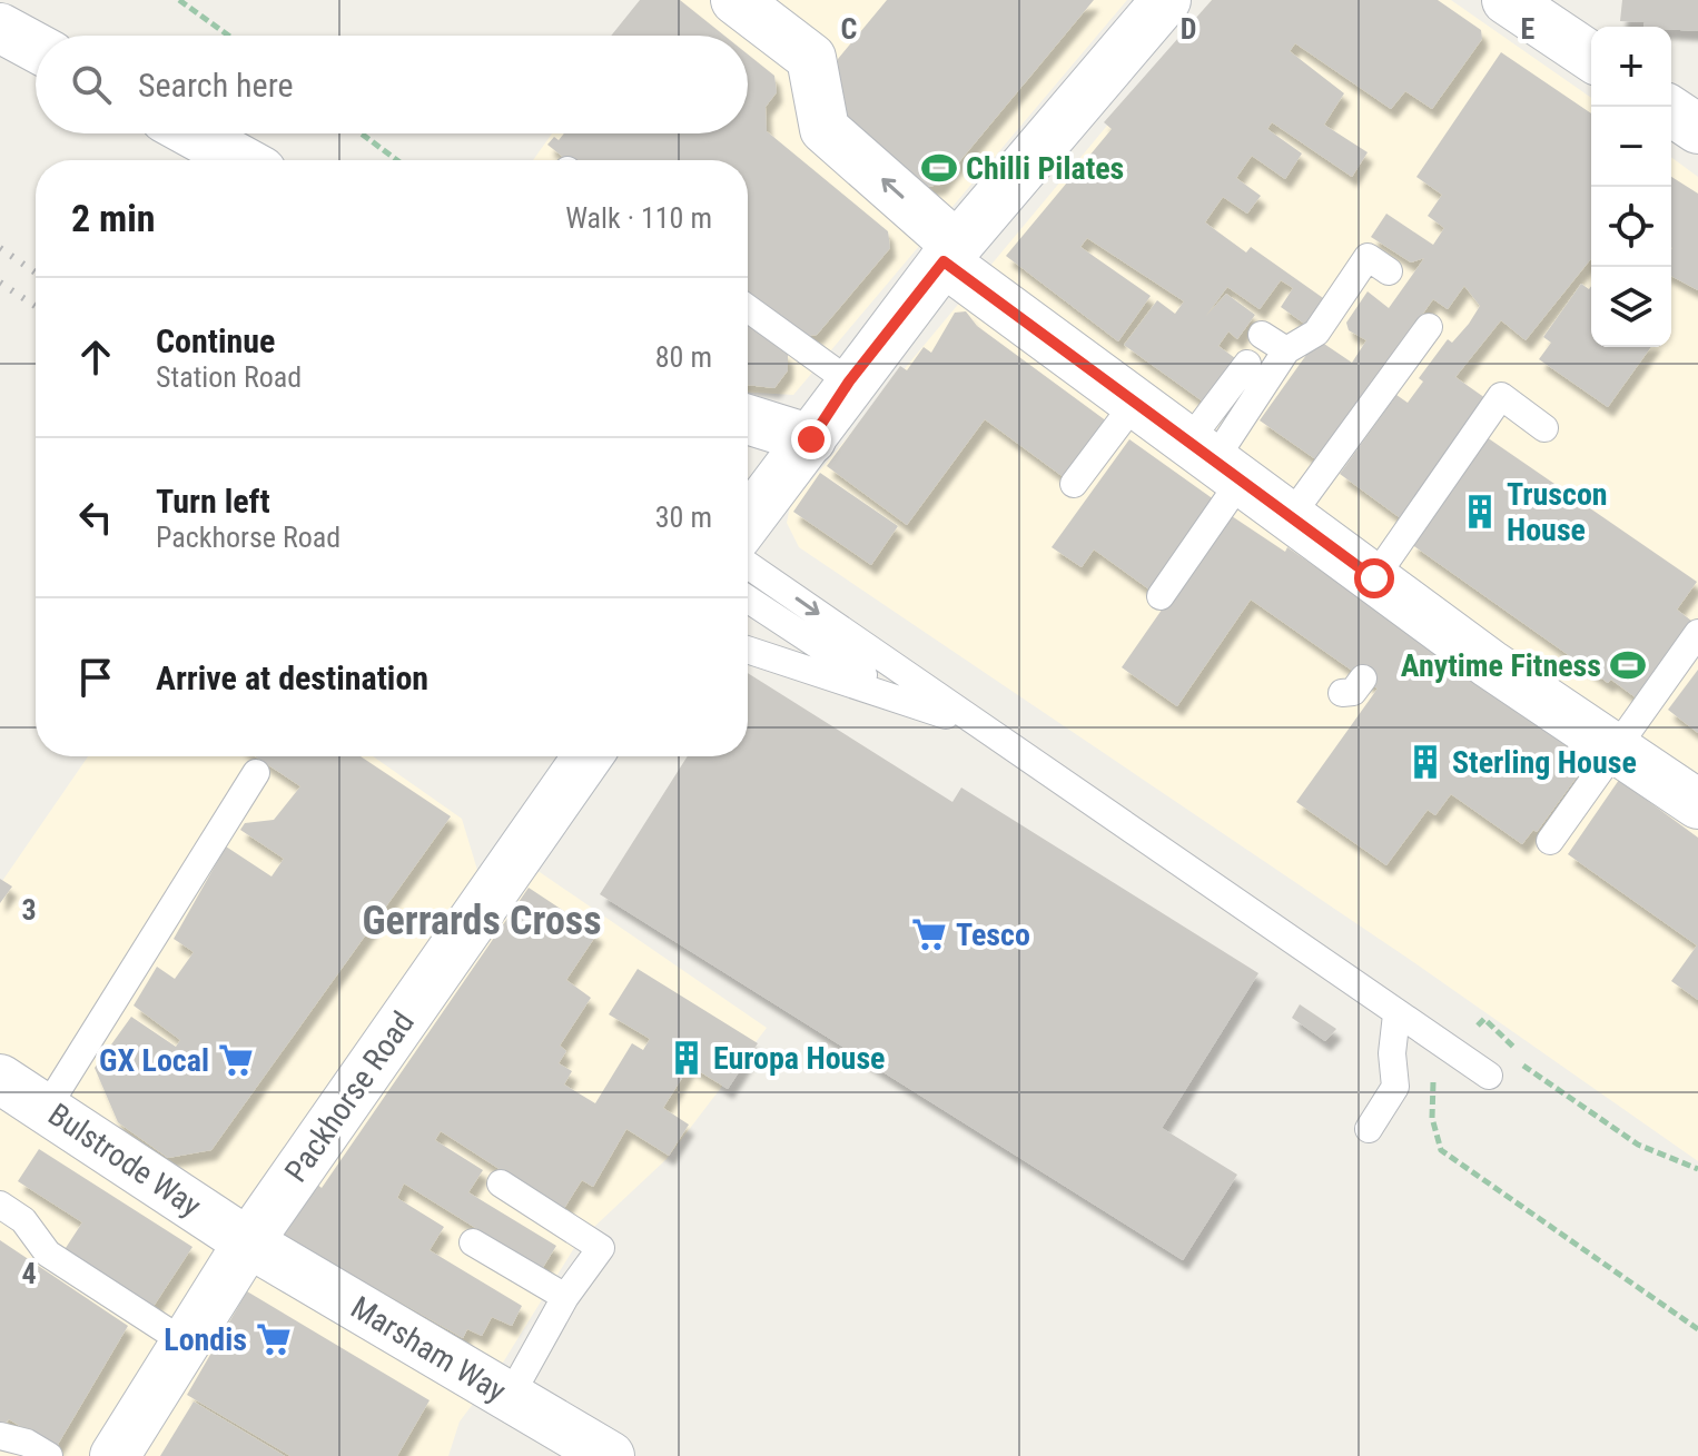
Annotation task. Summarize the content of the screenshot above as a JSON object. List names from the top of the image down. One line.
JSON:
{"streets":{"street":["Packhorse Road","Bulstrode Way","Marsham Way"]},"crossings":[["Packhorse Road","Bulstrode Way"],["Packhorse Road","Marsham Way"],["Bulstrode Way","Marsham Way"]],"districts":["Gerrards Cross"],"places":{"sports":["Chilli Pilates","Anytime Fitness"],"building":["Truscon House","Sterling House","Europa House"],"supermarket":["Tesco","GX Local","Londis"]},"page":{"map_buttons":["+","−"],"search":"Search here","heading":["2 min","Walk · 110 m"],"list":[["Continue","Station Road","80 m"],["Turn left","Packhorse Road","30 m"],"Arrive at destination"]},"grid":{"columns":["C","D","E"],"rows":["3","4"]}}
